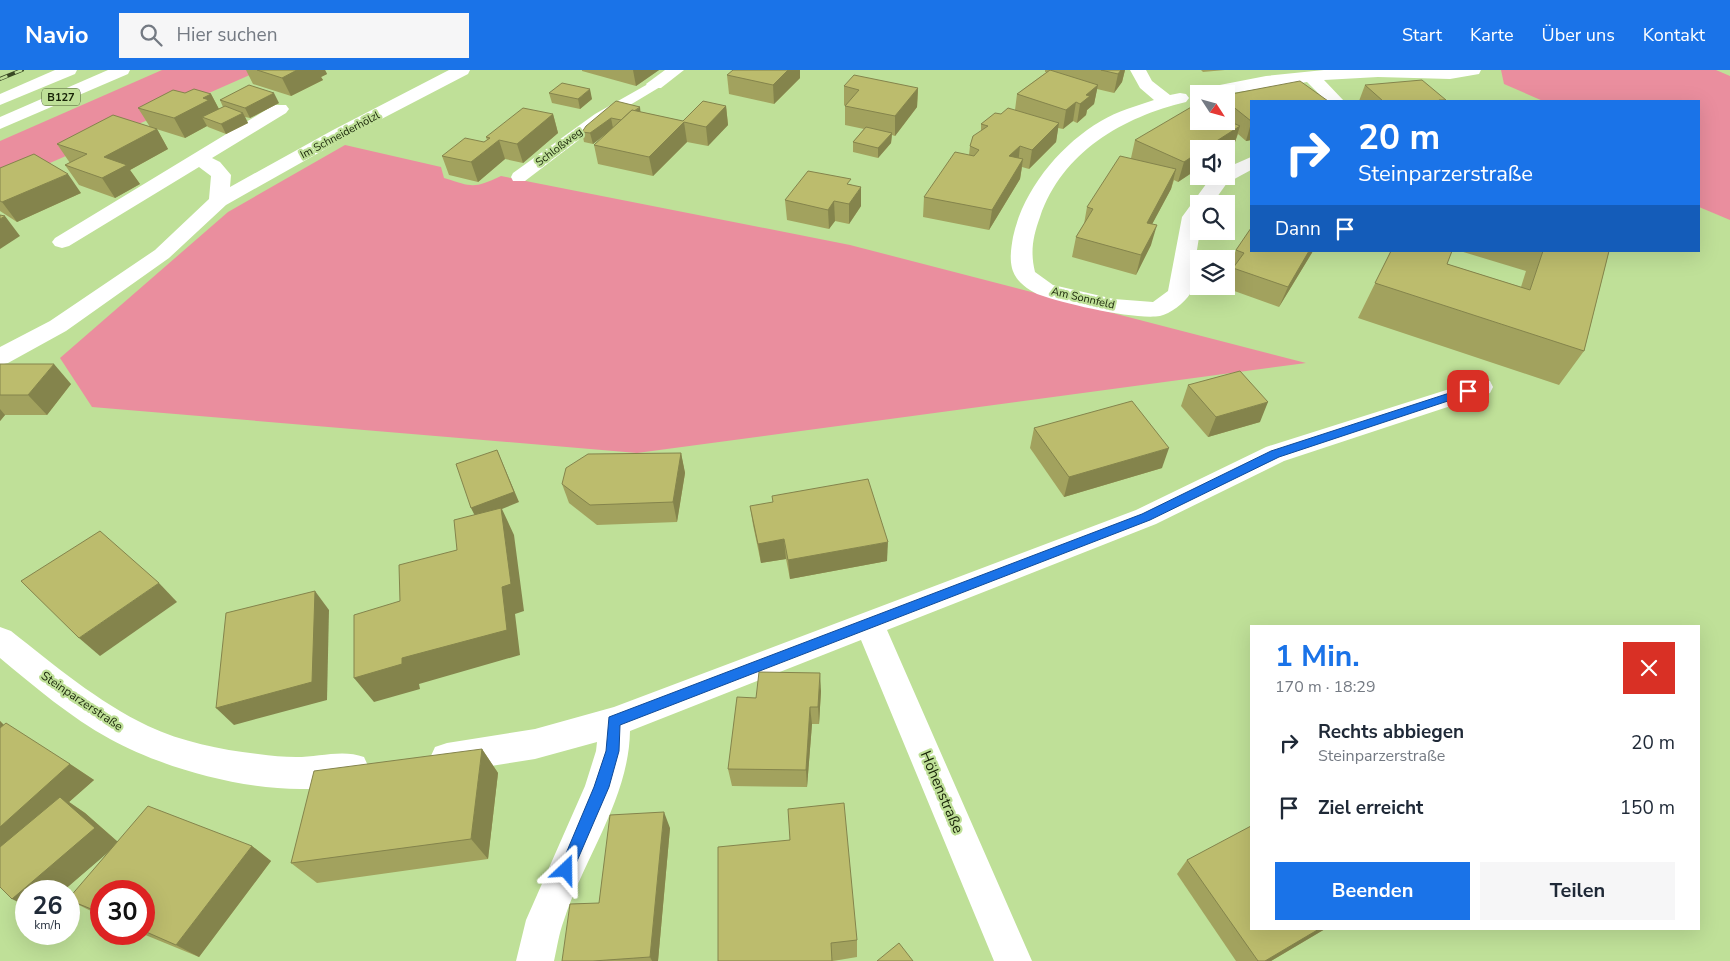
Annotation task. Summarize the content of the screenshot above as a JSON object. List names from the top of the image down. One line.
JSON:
{"streets":{"street":["B127","Im Schneiderhölzl","Schloßweg","Am Sonnfeld","Steinparzerstraße","Höhenstraße"]},"north":"bottom right","page":{"header":"Navio","search":"Hier suchen","nav":["Start","Karte","Über uns","Kontakt"],"turn":["20 m","Steinparzerstraße"],"then":"Dann","heading":["1 Min.","170 m · 18:29"],"list":[{"name":"Rechts abbiegen","note":"Steinparzerstraße","value":"20 m"},{"name":"Ziel erreicht","value":"150 m"}],"buttons":["Beenden","Teilen"],"speed":"26 km/h","limit":"30"}}
